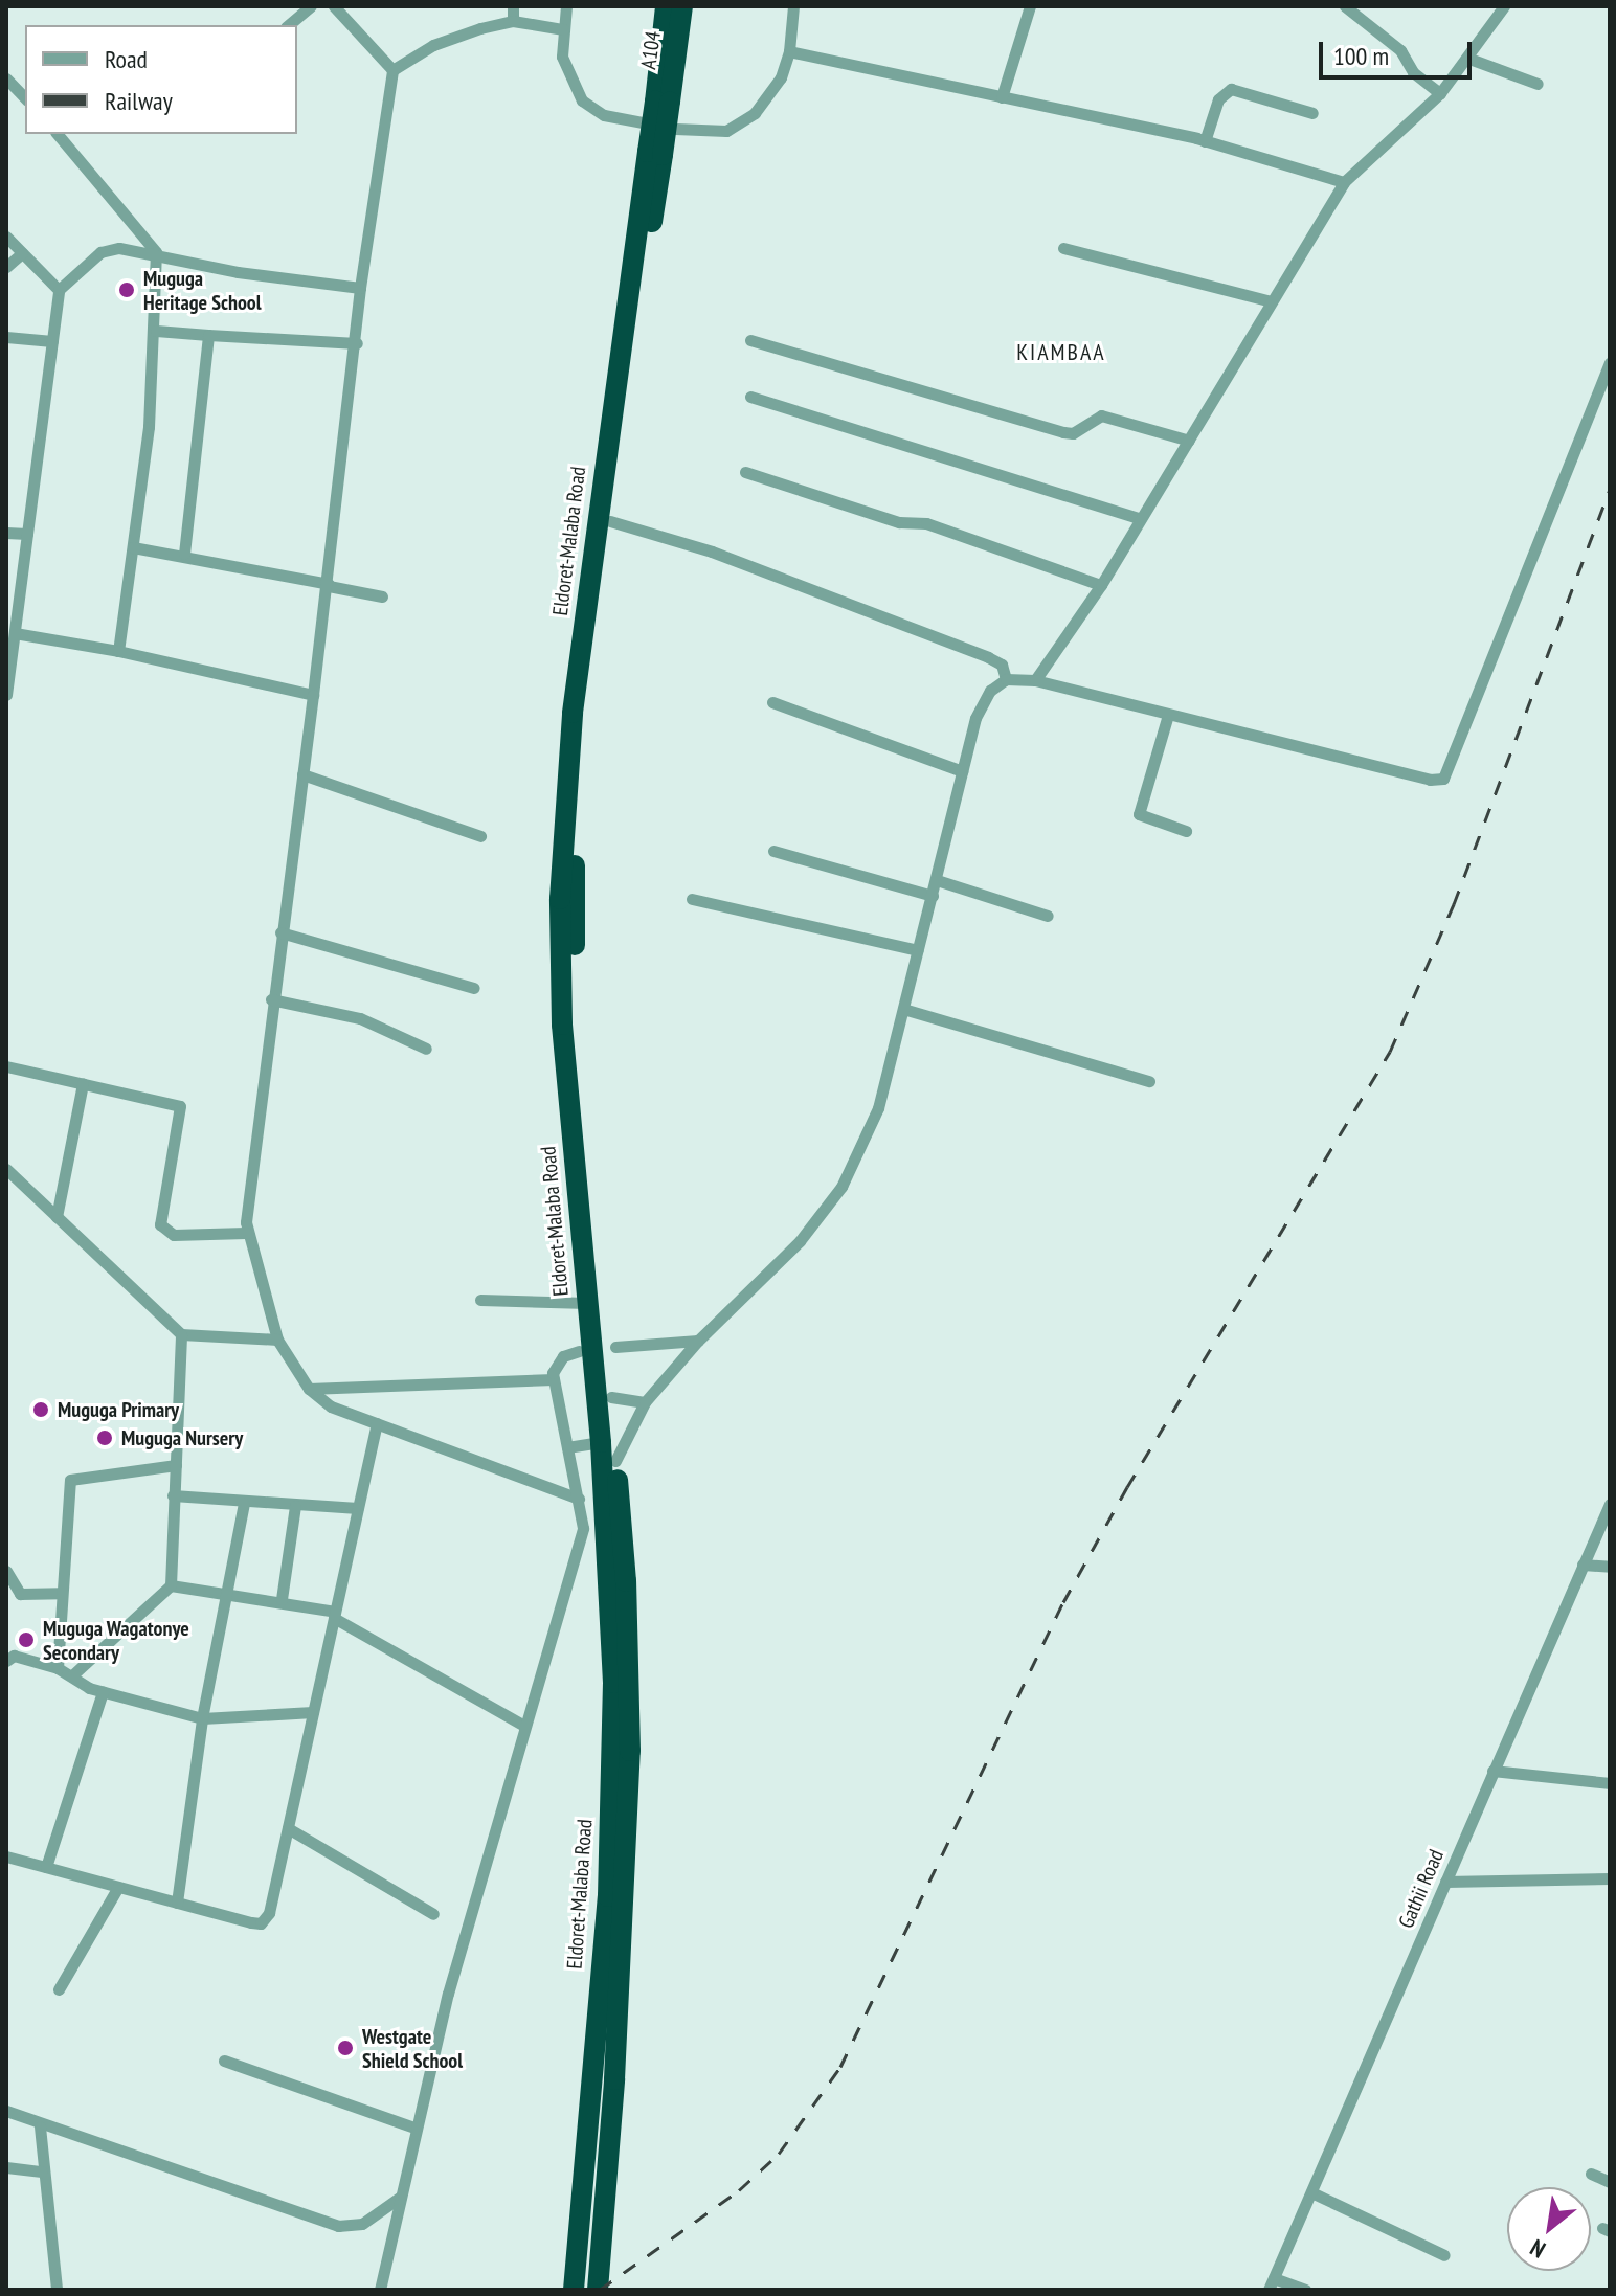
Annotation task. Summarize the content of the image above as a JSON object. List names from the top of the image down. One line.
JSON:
{"streets":{"highway":["A104","Eldoret-Malaba Road"],"street":["Gathii Road"]},"districts":["KIAMBAA"],"places":["Muguga Heritage School","Muguga Primary","Muguga Nursery","Muguga Wagatonye Secondary","Westgate Shield School"],"legend":["Road","Railway"],"scale_bar":"100 m","north":"bottom left"}
